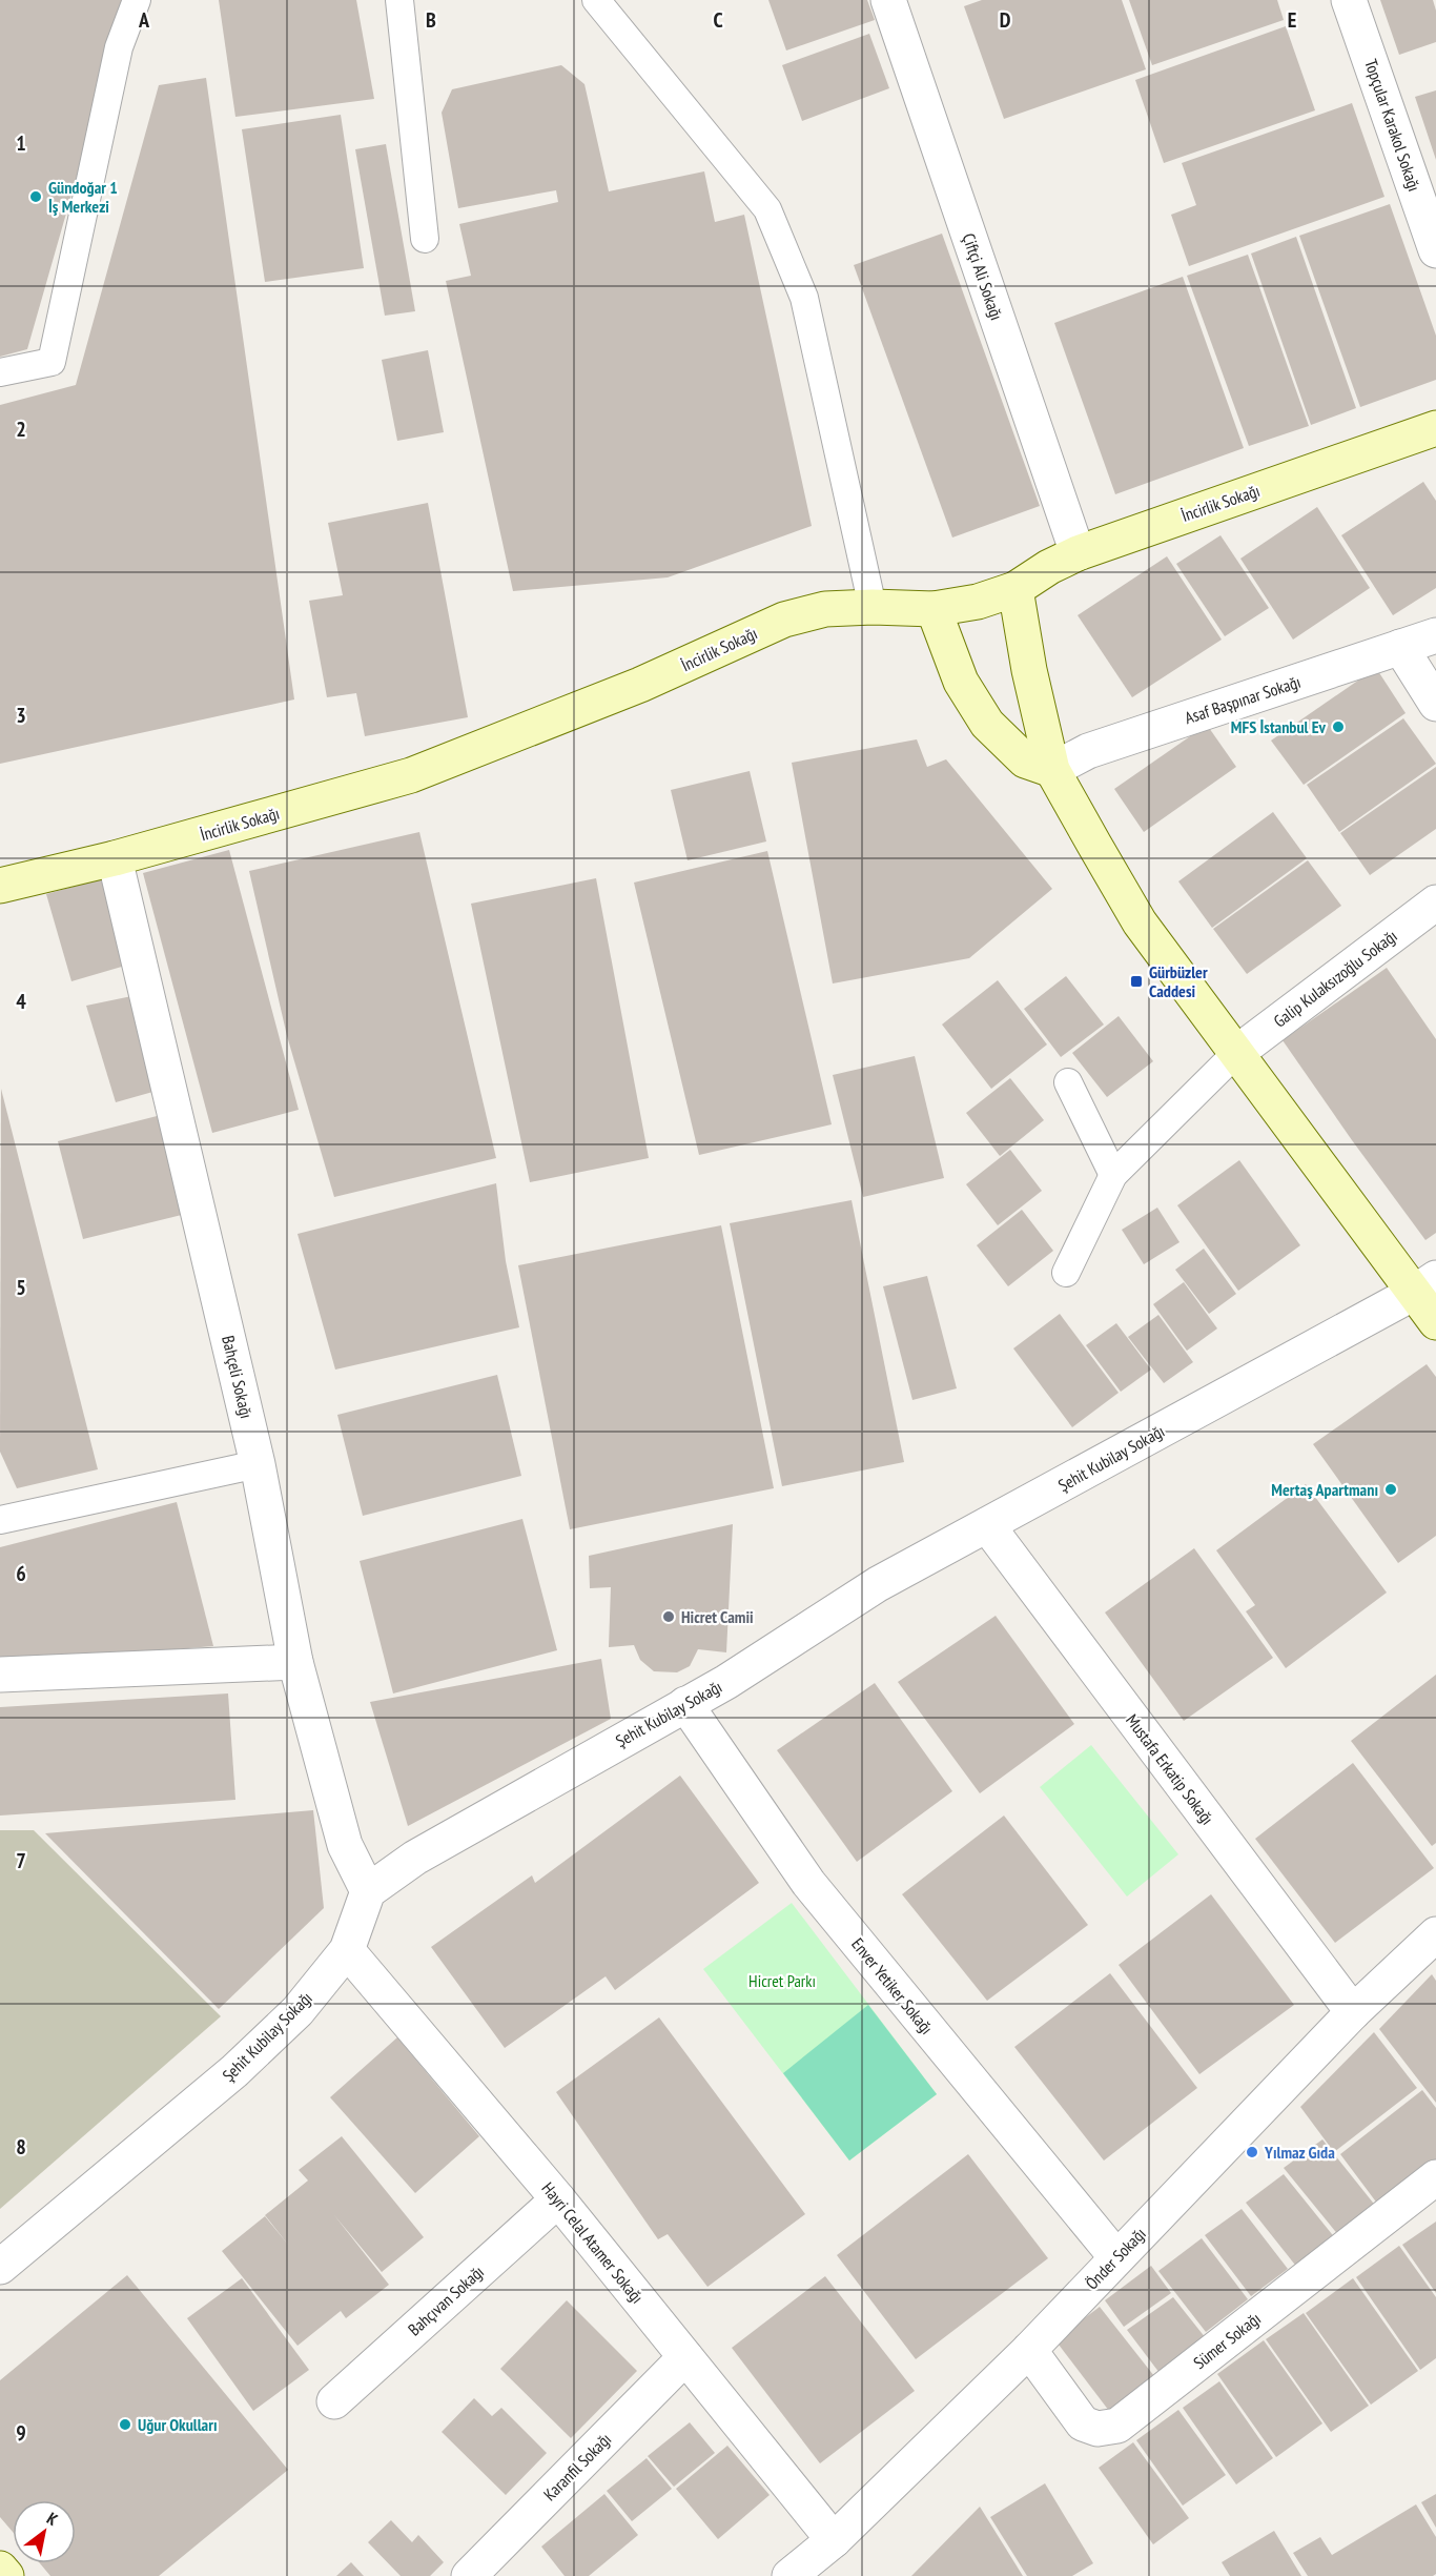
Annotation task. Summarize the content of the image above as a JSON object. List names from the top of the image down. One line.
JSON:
{"streets":{"street":["Topçular Karakol Sokağı","Çiftçi Ali Sokağı","İncirlik Sokağı","Asaf Başpınar Sokağı","Galip Kulaksızoğlu Sokağı","Bahçeli Sokağı","Şehit Kubilay Sokağı","Mustafa Erkatip Sokağı","Enver Yetiker Sokağı","Hayri Celal Atamer Sokağı","Önder Sokağı","Bahçıvan Sokağı","Sümer Sokağı","Karanfil Sokağı"]},"crossings":[["Çiftçi Ali Sokağı","İncirlik Sokağı"],["İncirlik Sokağı","Bahçeli Sokağı"],["Bahçeli Sokağı","Şehit Kubilay Sokağı"],["Şehit Kubilay Sokağı","Mustafa Erkatip Sokağı"],["Şehit Kubilay Sokağı","Enver Yetiker Sokağı"],["Şehit Kubilay Sokağı","Hayri Celal Atamer Sokağı"],["Mustafa Erkatip Sokağı","Önder Sokağı"],["Enver Yetiker Sokağı","Önder Sokağı"],["Hayri Celal Atamer Sokağı","Önder Sokağı"],["Hayri Celal Atamer Sokağı","Bahçıvan Sokağı"],["Hayri Celal Atamer Sokağı","Karanfil Sokağı"],["Önder Sokağı","Sümer Sokağı"]],"parks":["Hicret Parkı"],"places":{"other":["Gündoğar 1 İş Merkezi","MFS İstanbul Ev","Mertaş Apartmanı","Hicret Camii","Yılmaz Gıda","Uğur Okulları"],"transit":["Gürbüzler Caddesi"]},"north":"top right","grid":{"columns":["A","B","C","D","E"],"rows":["1","2","3","4","5","6","7","8","9"]}}
